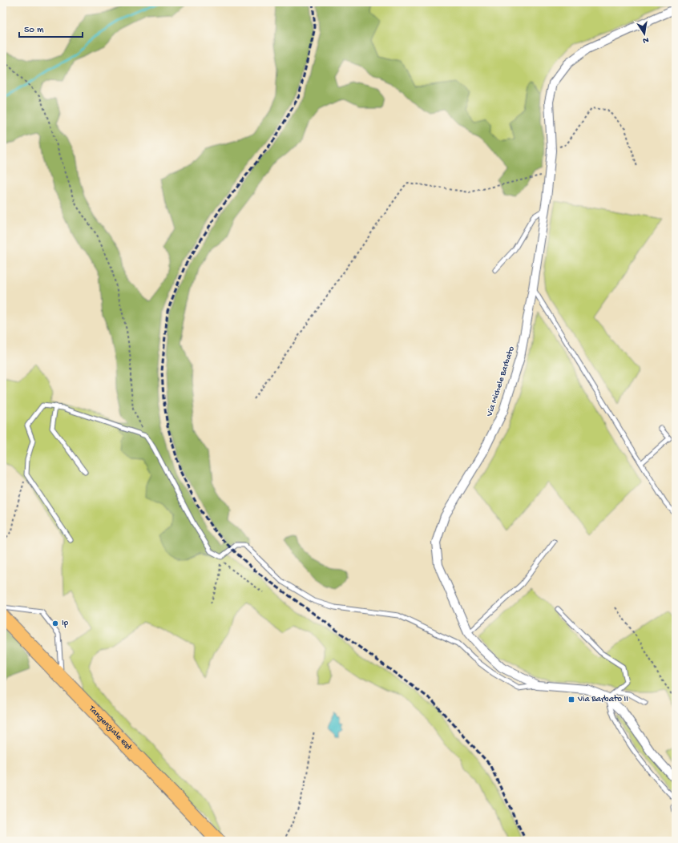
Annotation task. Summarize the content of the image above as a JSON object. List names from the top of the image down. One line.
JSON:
{"streets":{"main road":["Tangenziale Est"],"street":["Via Michele Barbato"]},"places":{"other":["Ip"],"transit":["Via Barbato II"]},"scale_bar":"50 m","north":"bottom"}
